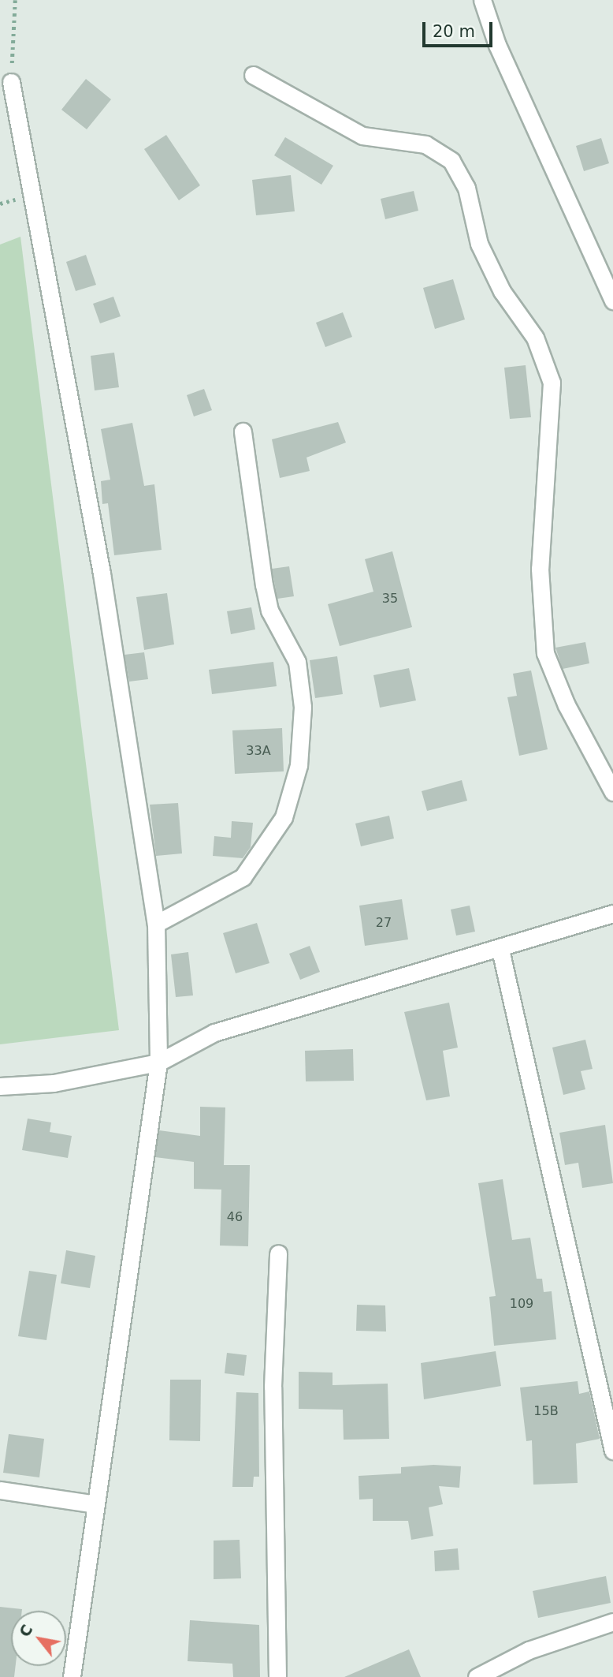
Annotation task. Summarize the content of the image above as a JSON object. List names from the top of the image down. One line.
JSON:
{"house_numbers":["35","33А","27","46","109","15В"],"scale_bar":"20 m","north":"top left"}
